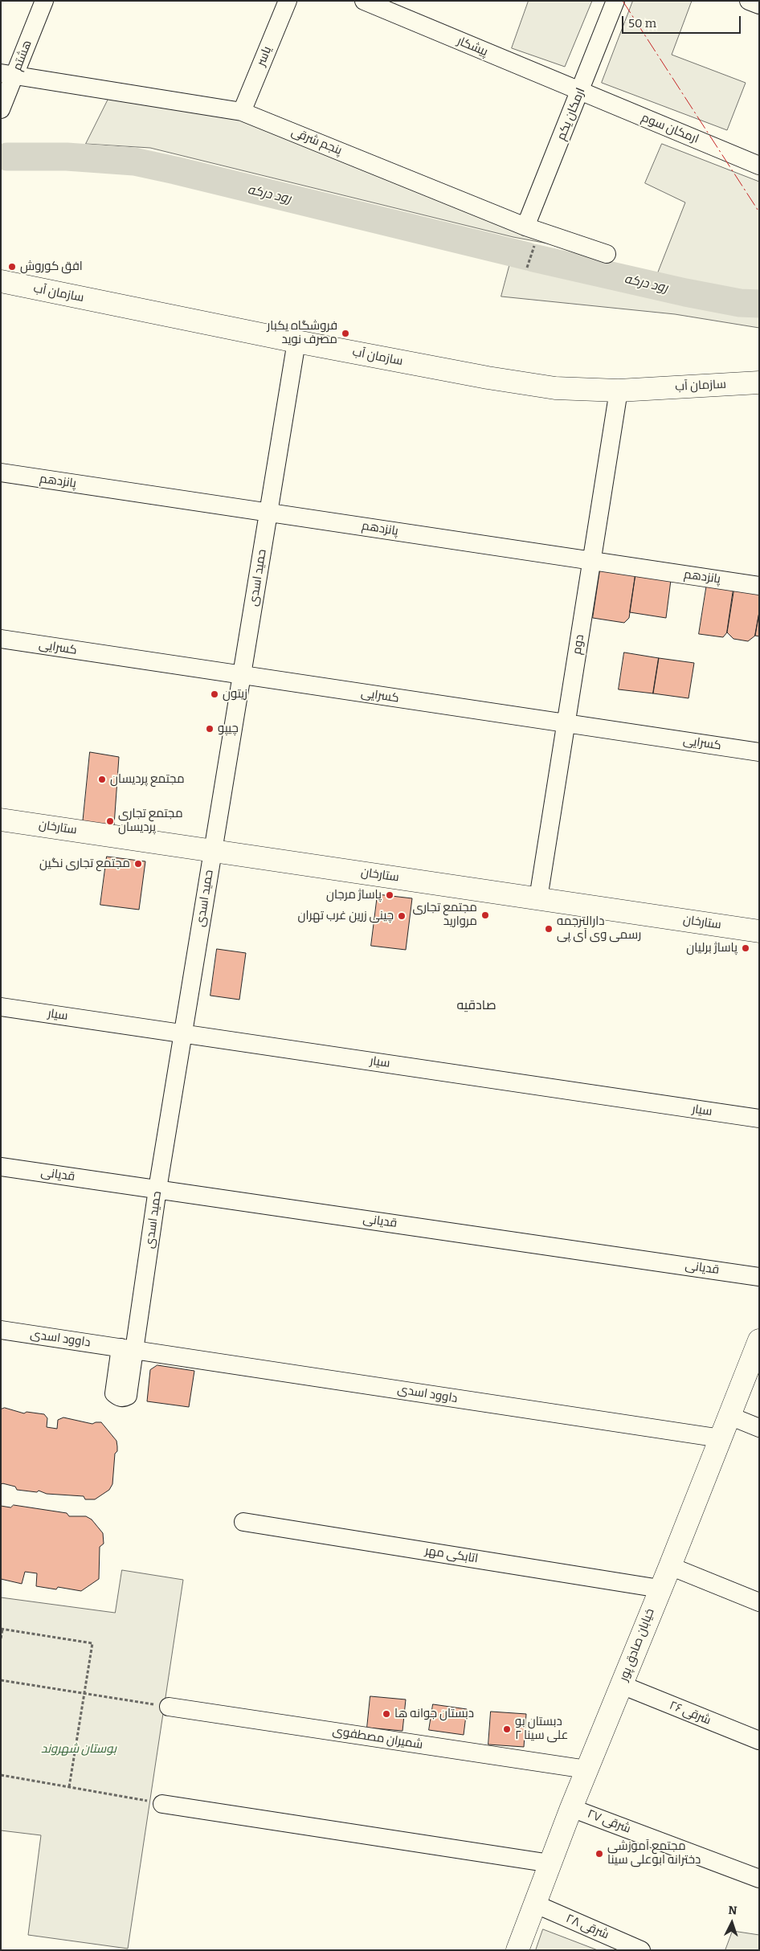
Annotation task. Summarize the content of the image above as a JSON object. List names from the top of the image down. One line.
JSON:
{"streets":{"main road":["سازمان آب","ستارخان","خیابان صادق پور"],"street":["پیشکار","هشتم","یاسر","ارمکان یکم","ارمکان سوم","پنجم شرقی","پانزدهم","حمید اسدی","دوم","کسرایی","سیار","قدیانی","داوود اسدی","اتابکی مهر","۲۶ شرقی","شمیران مصطفوی","۲۷ شرقی","۲۸ شرقی"]},"crossings":[["پیشکار","ارمکان یکم"],["پیشکار","ارمکان سوم"],["هشتم","پنجم شرقی"],["یاسر","پنجم شرقی"],["ارمکان یکم","ارمکان سوم"],["ارمکان یکم","پنجم شرقی"],["سازمان آب","حمید اسدی"],["سازمان آب","دوم"],["پانزدهم","حمید اسدی"],["پانزدهم","دوم"],["حمید اسدی","کسرایی"],["حمید اسدی","ستارخان"],["حمید اسدی","سیار"],["حمید اسدی","قدیانی"],["حمید اسدی","داوود اسدی"],["دوم","کسرایی"],["دوم","ستارخان"],["داوود اسدی","خیابان صادق پور"],["اتابکی مهر","خیابان صادق پور"],["خیابان صادق پور","۲۶ شرقی"],["خیابان صادق پور","شمیران مصطفوی"],["خیابان صادق پور","۲۷ شرقی"],["خیابان صادق پور","۲۸ شرقی"]],"districts":["صادقیه"],"water":["رود درکه"],"parks":["بوستان شهروند"],"places":["افق کوروش","فروشگاه یکبار مصرف نوید","زیتون","چیپو","مجتمع پردیسان","مجتمع تجاری پردیسان","مجتمع تجاری نگین","پاساژ مرجان","مجتمع تجاری مروارید","چینی زرین غرب تهران","دارالترجمه رسمی وی آی پی","پاساژ برلیان","دبستان جوانه ها","دبستان بو علی سینا ۲","مجتمع آموزشی دخترانه ابوعلی سینا"],"scale_bar":"50 m","north":"top"}
